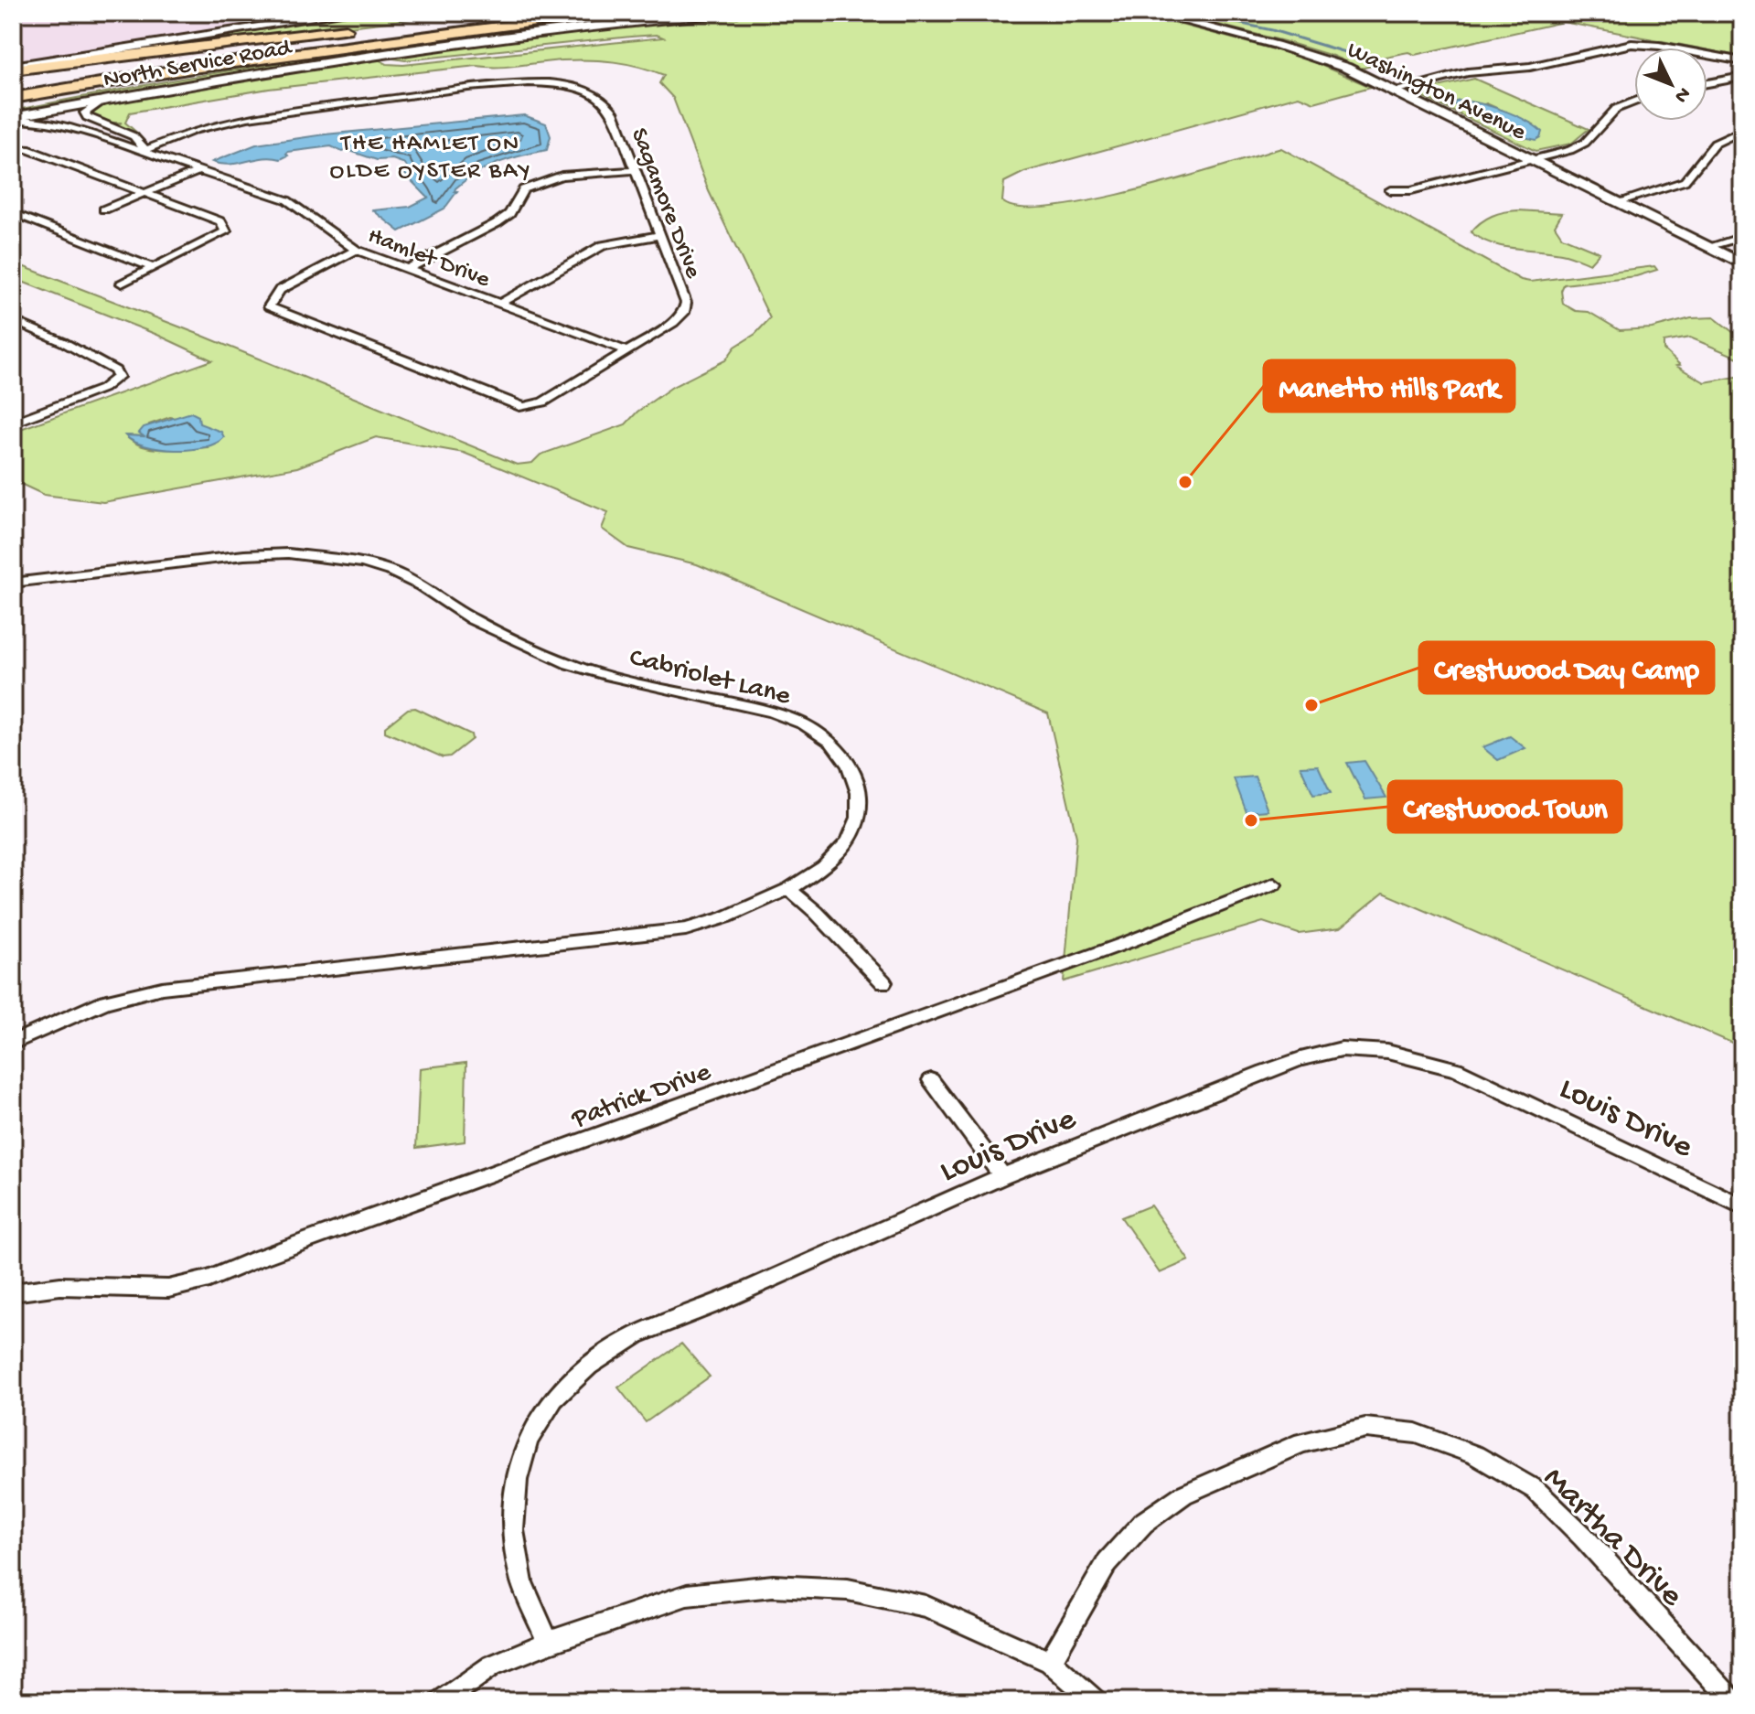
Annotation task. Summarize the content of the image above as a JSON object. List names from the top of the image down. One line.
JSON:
{"streets":{"main road":["North Service Road","Washington Avenue"],"street":["Sagamore Drive","Hamlet Drive","Cabriolet Lane","Patrick Drive","Louis Drive","Martha Drive"]},"crossings":[["North Service Road","Hamlet Drive"],["Sagamore Drive","Hamlet Drive"]],"districts":["THE HAMLET ON OLDE OYSTER BAY"],"places":["Manetto Hills Park","Crestwood Day Camp","Crestwood Town"],"north":"bottom right"}
